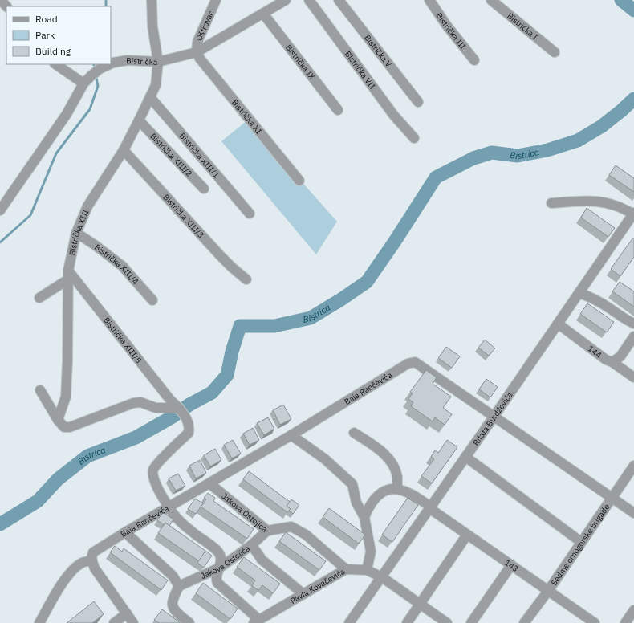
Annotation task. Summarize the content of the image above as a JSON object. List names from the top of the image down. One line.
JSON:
{"streets":{"street":["Oštrovac","Bistrička I","Bistrička III","Bistrička V","Bistrička","Bistrička IX","Bistrička VII","Bistrička XI","Bistrička XIII/2","Bistrička XIII/1","Bistrička XIII/3","Bistrička XIII","Bistrička XIII/4","Bistrička XIII/5","144","Baja Rančevića","Rifata Burdževića","Jakova Ostojica","Sedme crnogorske brigade","Jakova Ostojića","143","Pavla Kovačevića"]},"crossings":[["Oštrovac","Bistrička"],["Oštrovac","Bistrička XI"],["Bistrička","Bistrička IX"],["Bistrička","Bistrička XI"],["Bistrička","Bistrička XIII"],["Bistrička XIII/2","Bistrička XIII"],["Bistrička XIII/1","Bistrička XIII"],["Bistrička XIII/3","Bistrička XIII"],["Bistrička XIII","Bistrička XIII/4"],["Bistrička XIII","Bistrička XIII/5"],["Bistrička XIII/5","Baja Rančevića"],["144","Rifata Burdževića"],["Baja Rančevića","Rifata Burdževića"],["Baja Rančevića","Jakova Ostojica"],["Baja Rančevića","Sedme crnogorske brigade"],["Rifata Burdževića","143"],["Rifata Burdževića","Pavla Kovačevića"],["Jakova Ostojica","Jakova Ostojića"],["Jakova Ostojica","Pavla Kovačevića"],["Sedme crnogorske brigade","143"]],"water":["Bistrica"],"legend":["Road","Park","Building"]}
